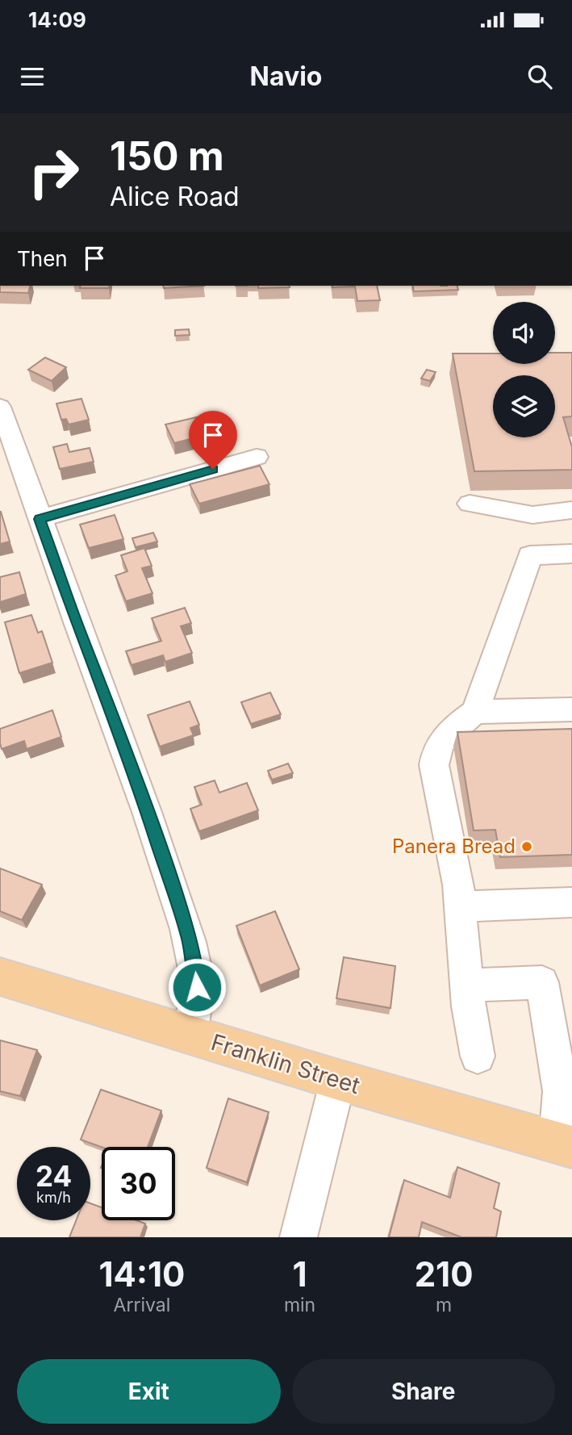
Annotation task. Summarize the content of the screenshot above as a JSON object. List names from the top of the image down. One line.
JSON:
{"streets":{"main road":["Franklin Street"]},"places":["Panera Bread"],"page":{"status":"14:09","header":"Navio","turn":["150 m","Alice Road"],"then":"Then","speed":"24 km/h","limit":"30","eta":["14:10","Arrival","1","min","210","m"],"buttons":["Exit","Share"]}}
